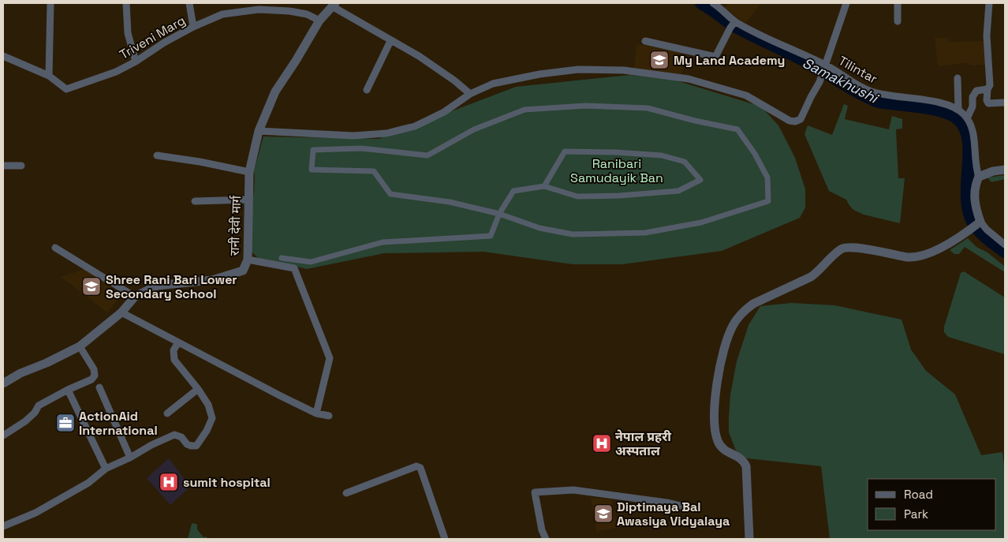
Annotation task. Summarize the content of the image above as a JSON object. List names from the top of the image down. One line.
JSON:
{"streets":{"street":["Triveni Marg","Tilintar","रानी देवी मार्ग"]},"crossings":[["Triveni Marg","रानी देवी मार्ग"]],"water":["Samakhushi"],"parks":["Ranibari Samudayik Ban"],"places":{"school or university":["My Land Academy","Shree Rani Bari Lower Secondary School","Diptimaya Bal Awasiya Vidyalaya"],"office":["ActionAid International"],"hospital":["नेपाल प्रहरी अस्पताल","sumit hospital"]},"legend":["Road","Park"]}
